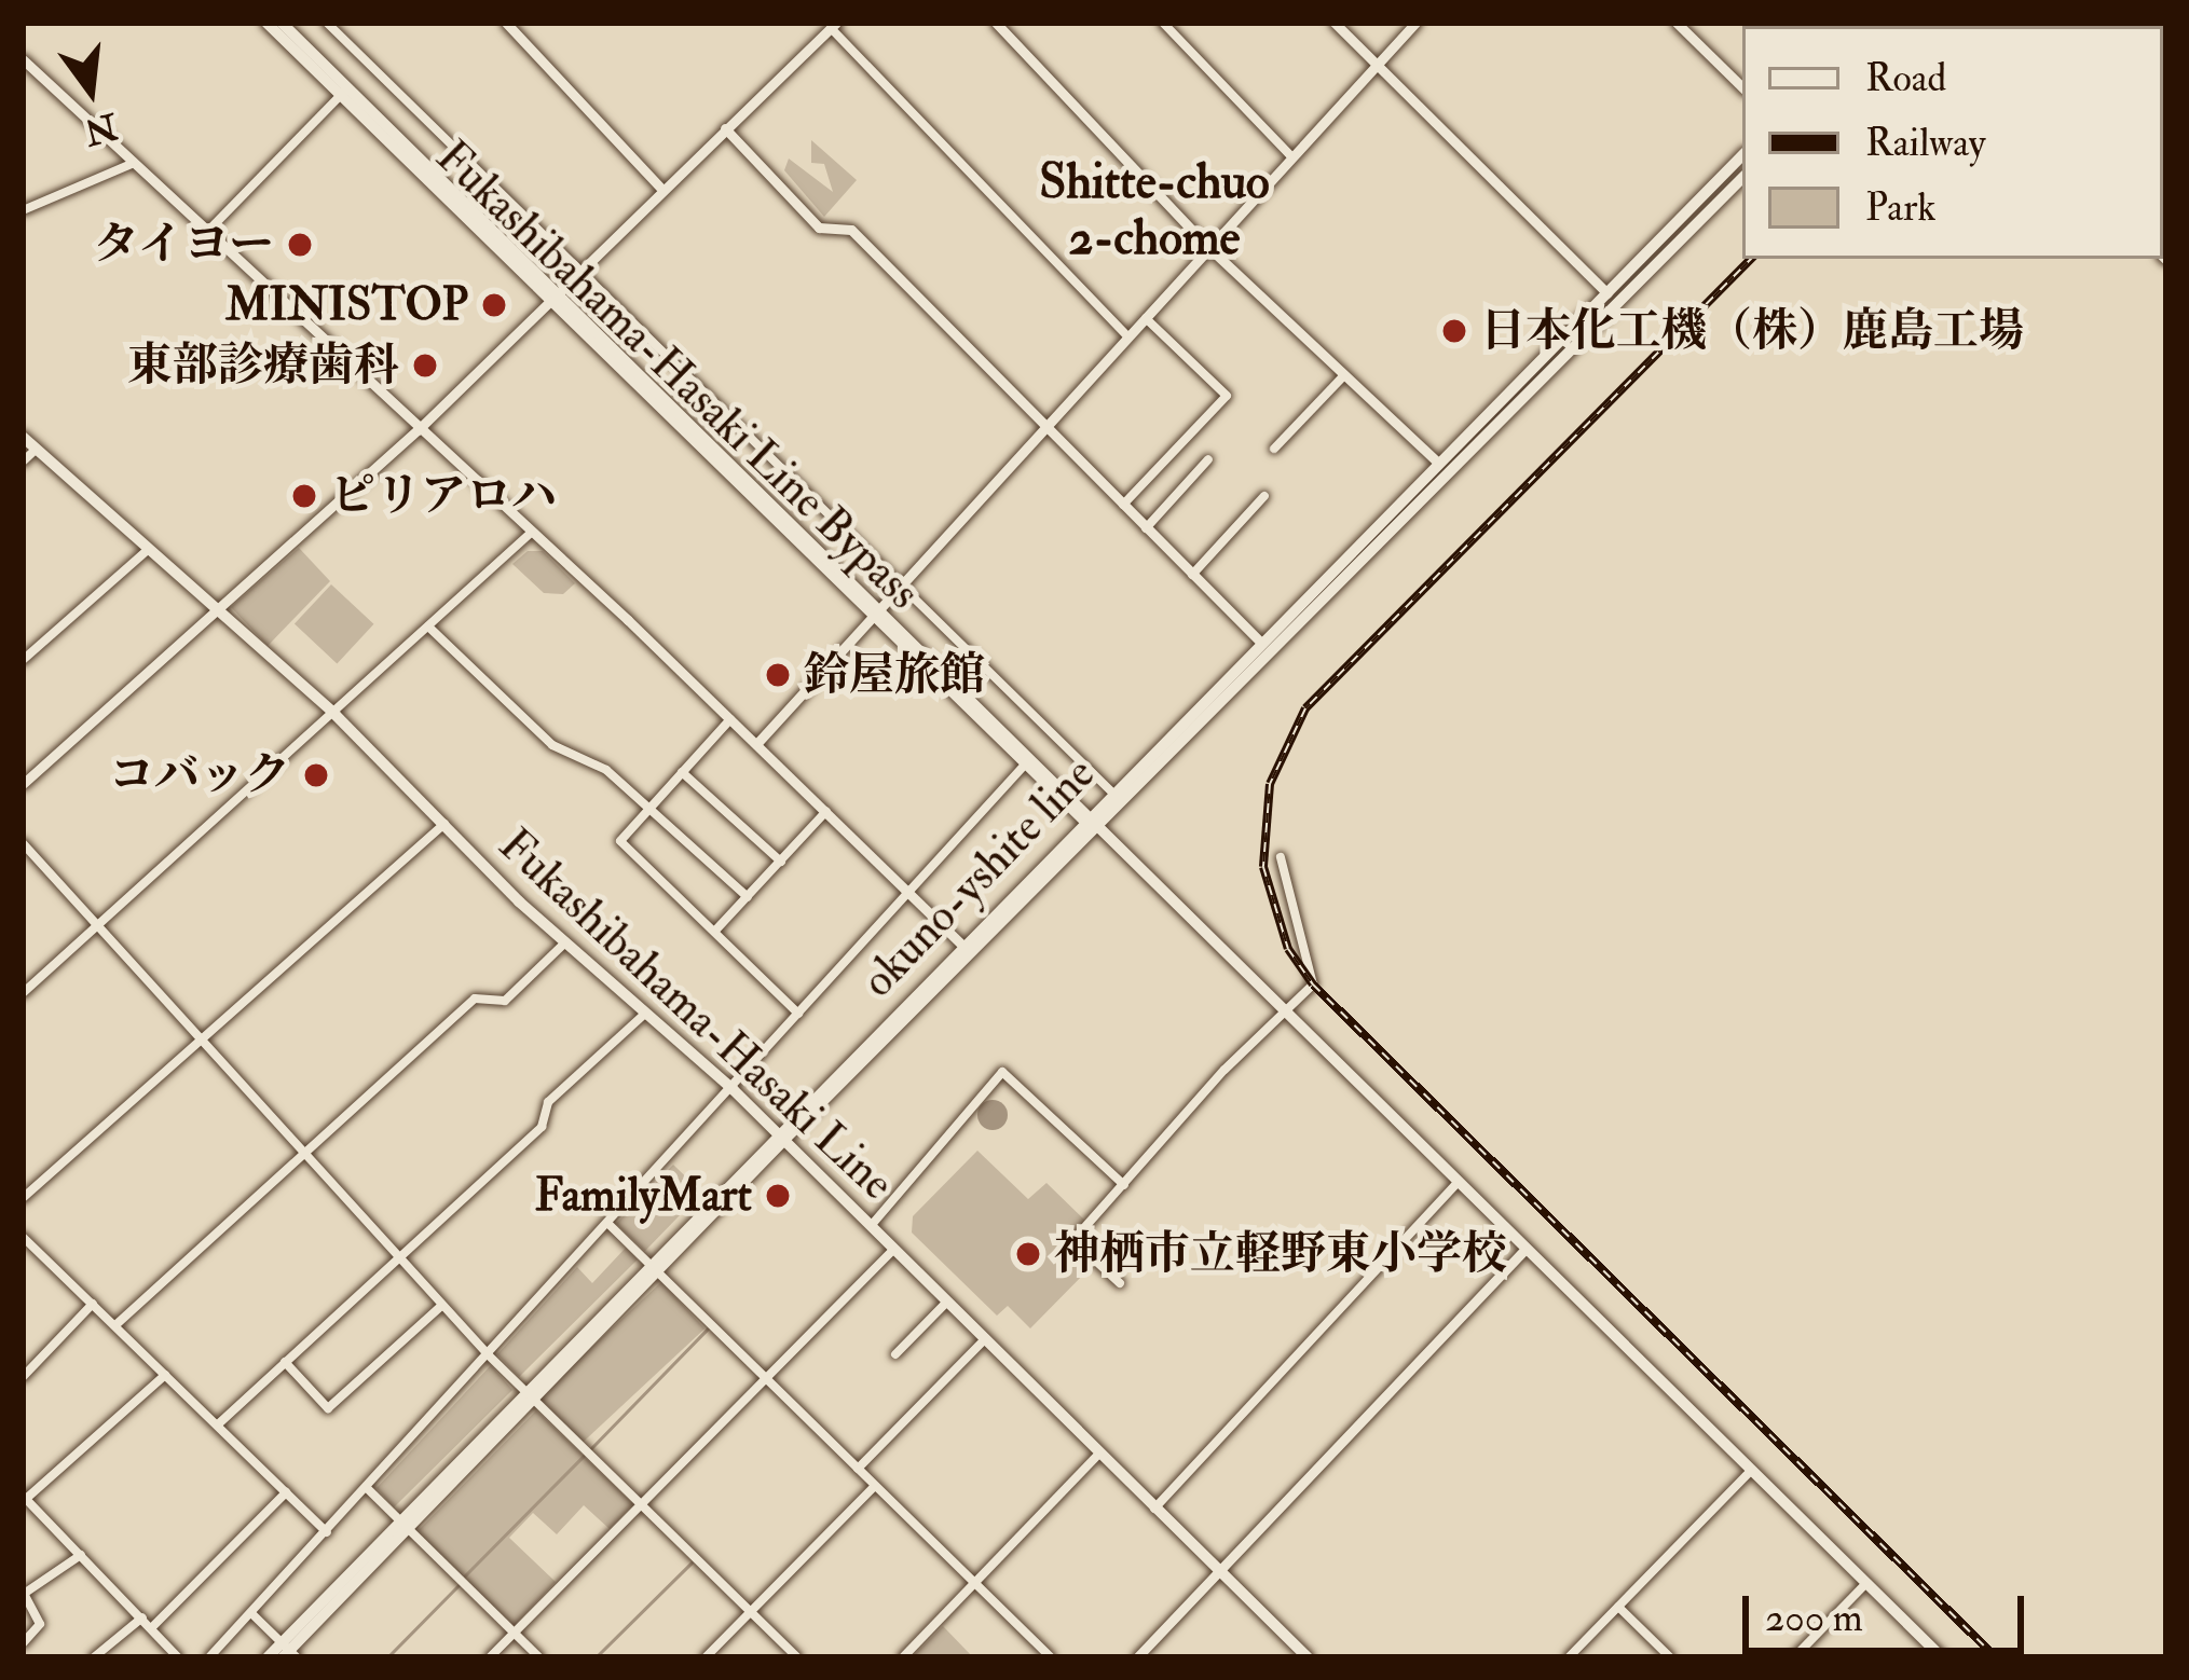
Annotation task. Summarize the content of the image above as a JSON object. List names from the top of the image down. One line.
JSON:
{"streets":{"main road":["Fukashibahama-Hasaki Line Bypass","okuno-yshite line","Fukashibahama-Hasaki Line"]},"crossings":[["Fukashibahama-Hasaki Line Bypass","okuno-yshite line"],["okuno-yshite line","Fukashibahama-Hasaki Line"]],"districts":["Shitte-chuo 2-chome"],"places":["タイヨー","MINISTOP","日本化工機（株）鹿島工場","東部診療歯科","ピリアロハ","鈴屋旅館","コバック","FamilyMart","神栖市立軽野東小学校"],"legend":["Road","Railway","Park"],"scale_bar":"200 m","north":"bottom"}
